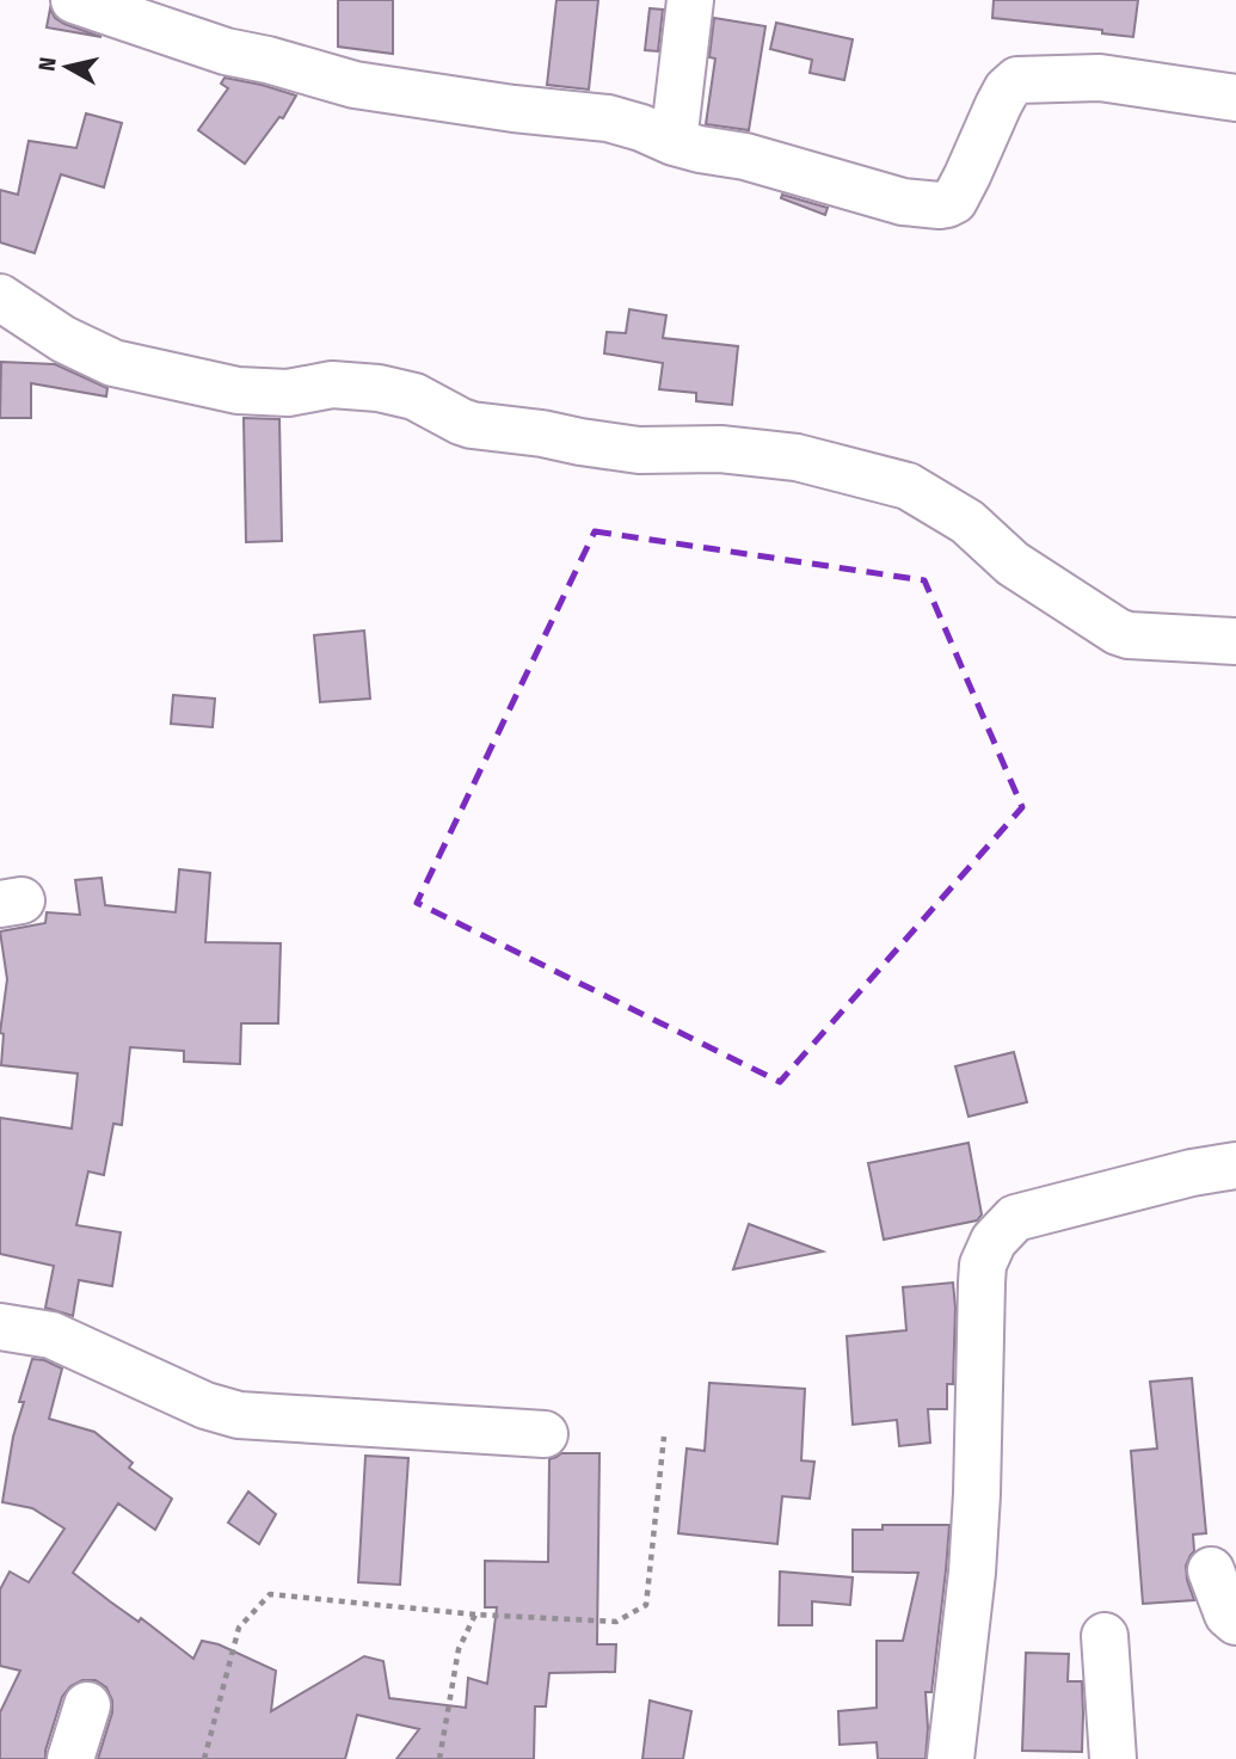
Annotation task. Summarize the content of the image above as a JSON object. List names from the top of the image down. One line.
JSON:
{"north":"left"}
